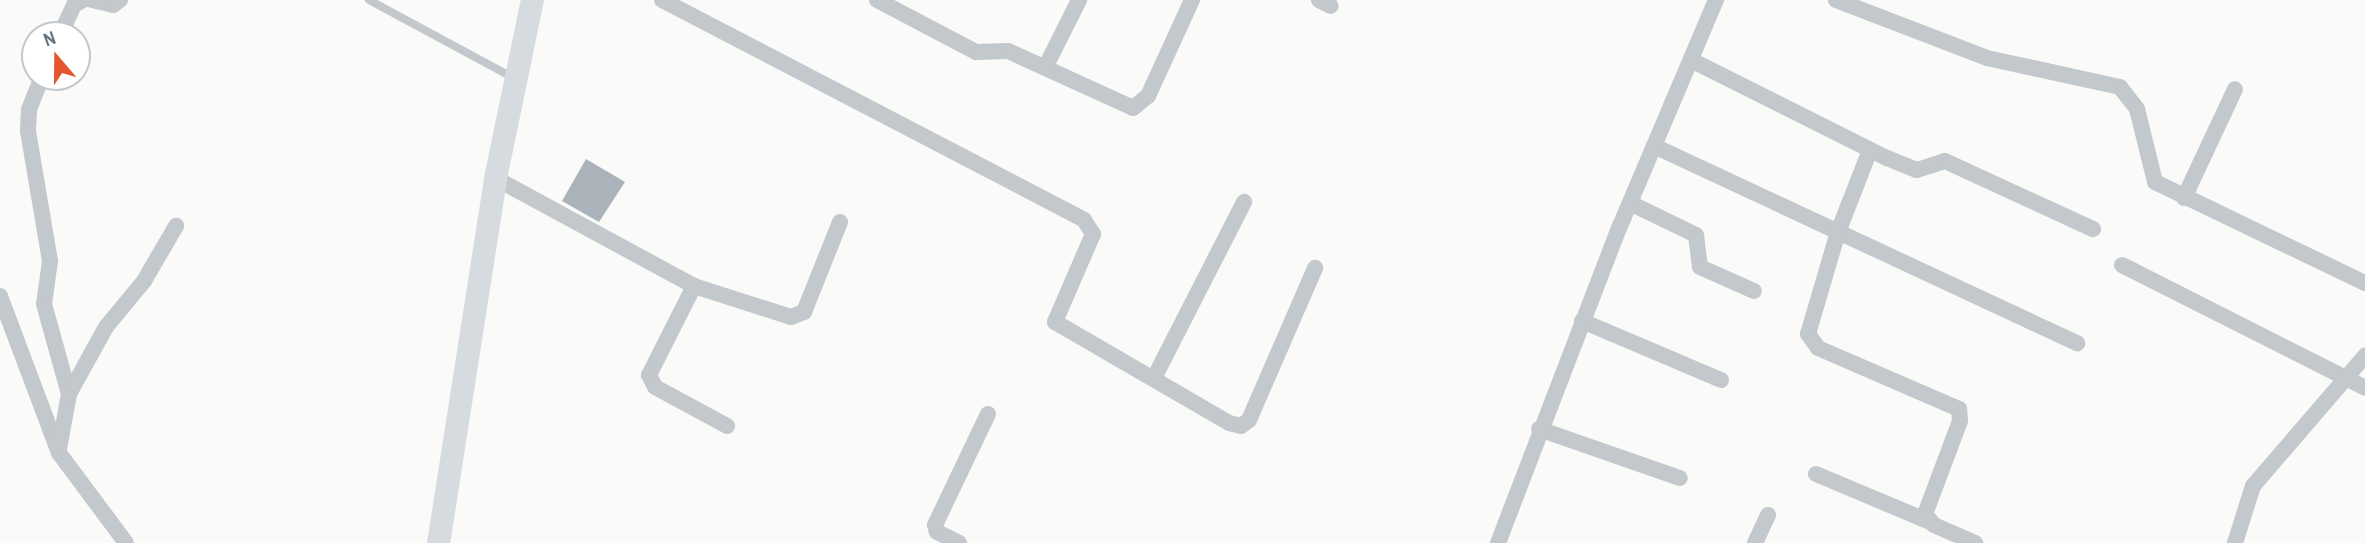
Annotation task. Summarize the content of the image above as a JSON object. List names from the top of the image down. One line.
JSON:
{"north":"top"}
